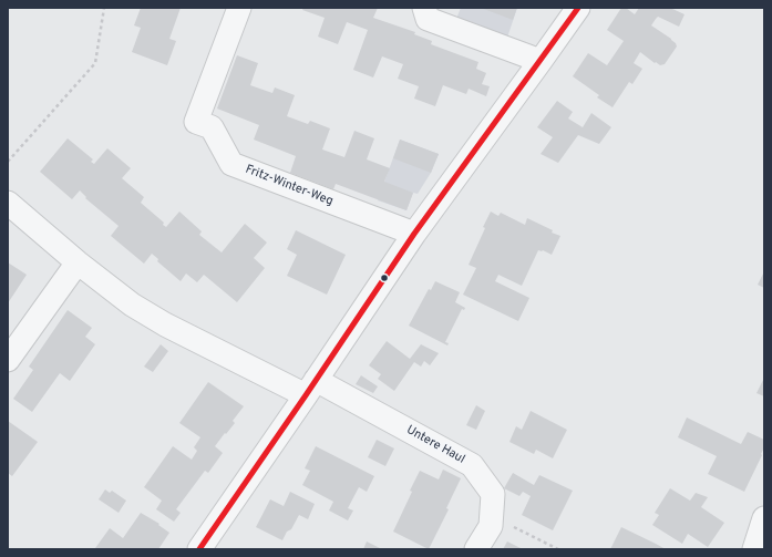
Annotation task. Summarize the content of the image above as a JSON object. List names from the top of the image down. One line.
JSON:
{"streets":{"street":["Fritz-Winter-Weg","Untere Haul"]}}
